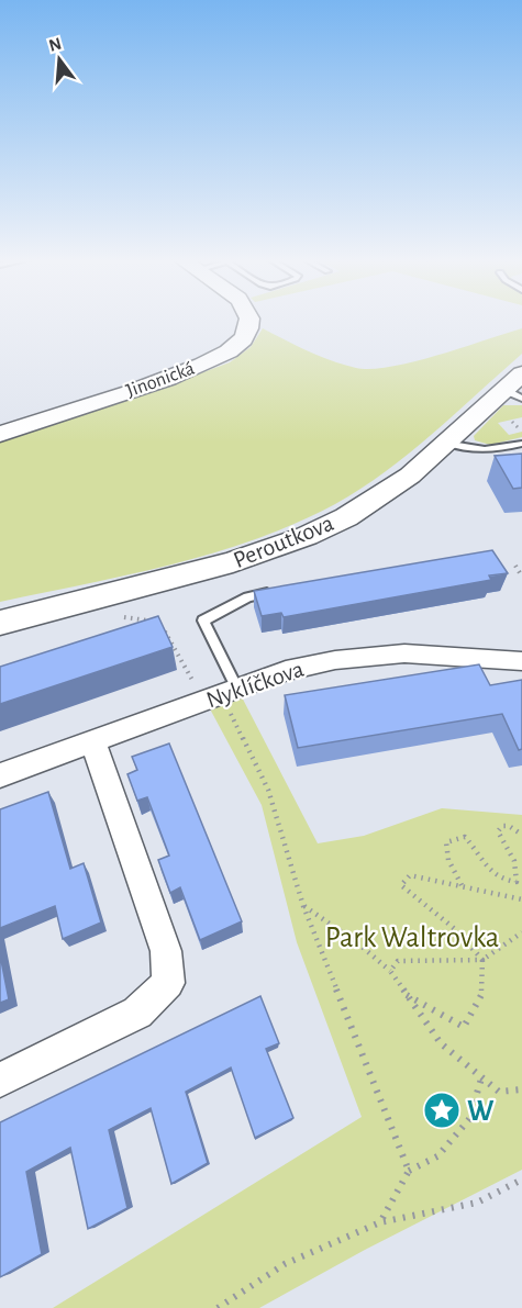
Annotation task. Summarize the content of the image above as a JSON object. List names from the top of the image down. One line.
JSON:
{"streets":{"street":["Jinonická","Peroutkova","Nyklíčkova"]},"parks":["Park Waltrovka"],"places":{"place":["W"]},"north":"top"}
